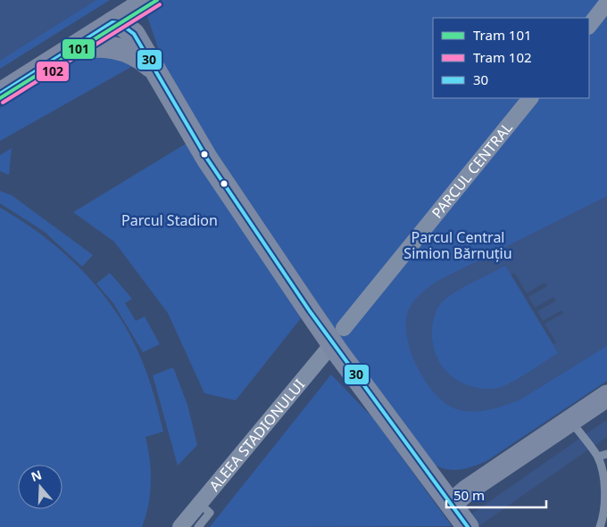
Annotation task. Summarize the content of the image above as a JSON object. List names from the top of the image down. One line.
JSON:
{"streets":{"street":["PARCUL CENTRAL","ALEEA STADIONULUI"]},"crossings":[["PARCUL CENTRAL","ALEEA STADIONULUI"]],"parks":["Parcul Stadion","Parcul Central Simion Bărnuțiu"],"lines":["tram line 101","tram line 102","transit line 30"],"legend":["Tram 101","Tram 102","30"],"scale_bar":"50 m","north":"top"}
